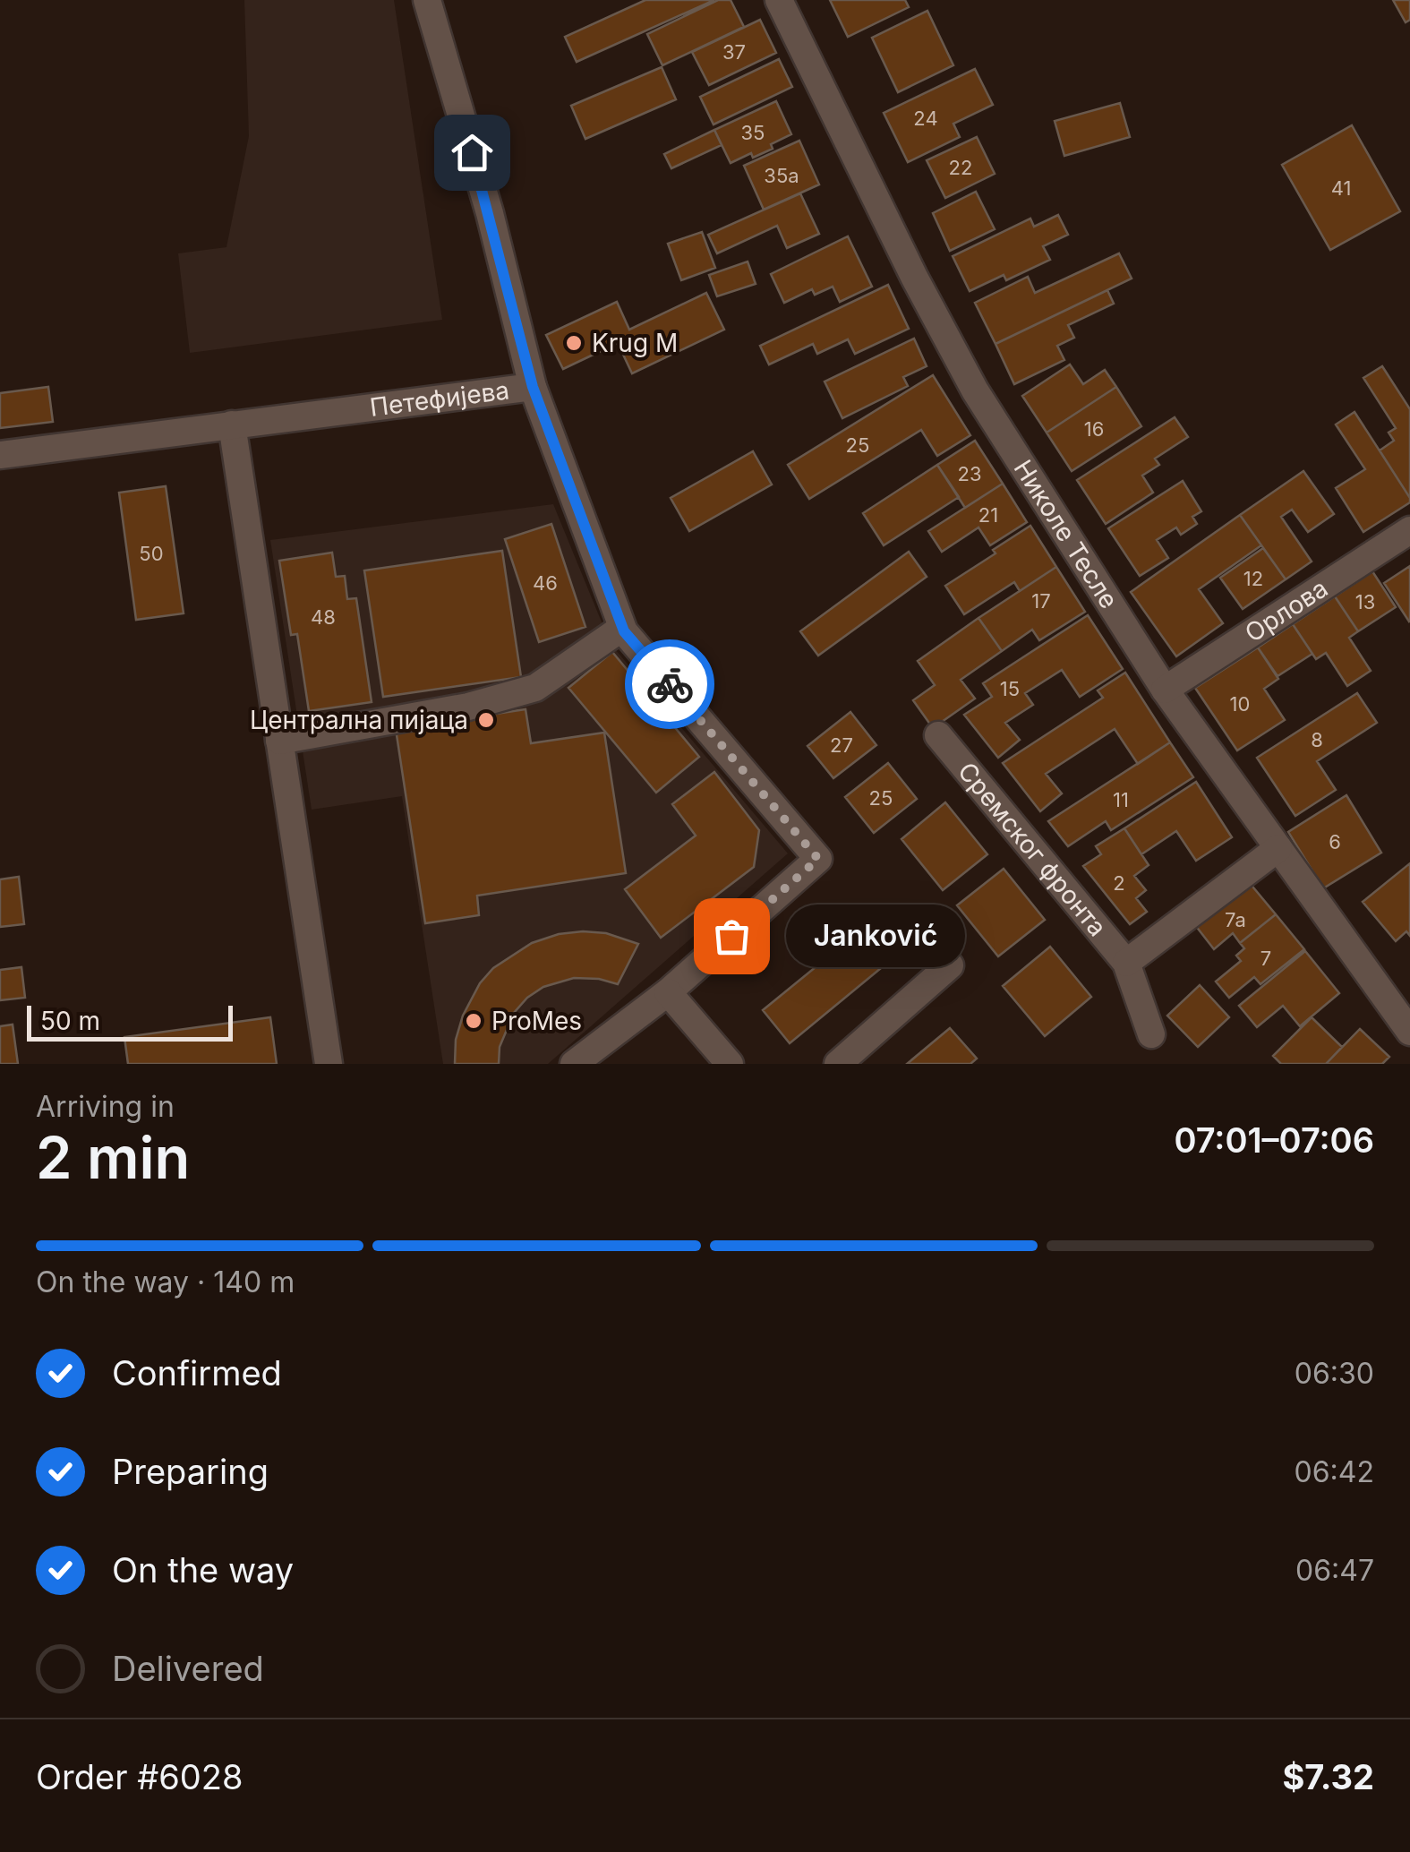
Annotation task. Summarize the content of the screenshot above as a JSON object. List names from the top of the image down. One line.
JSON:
{"streets":{"street":["Петефијева","Николе Тесле","Орлова","Сремског фронта"]},"crossings":[["Николе Тесле","Орлова"]],"places":["Krug M","Централна пијаца","Janković","ProMes"],"house_numbers":["37","24","35","22","35a","41","16","25","23","21","50","12","46","17","13","48","15","10","8","27","25","11","6","2","7a","7"],"scale_bar":"50 m","page":{"bubble":"Janković","scale":"50 m","heading":["2 min","Arriving in","07:01–07:06"],"panel":["Order #6028","$7.32"],"bar":"On the way · 140 m","list":[["Confirmed","06:30"],["Preparing","06:42"],["On the way","06:47"],"Delivered"]}}
